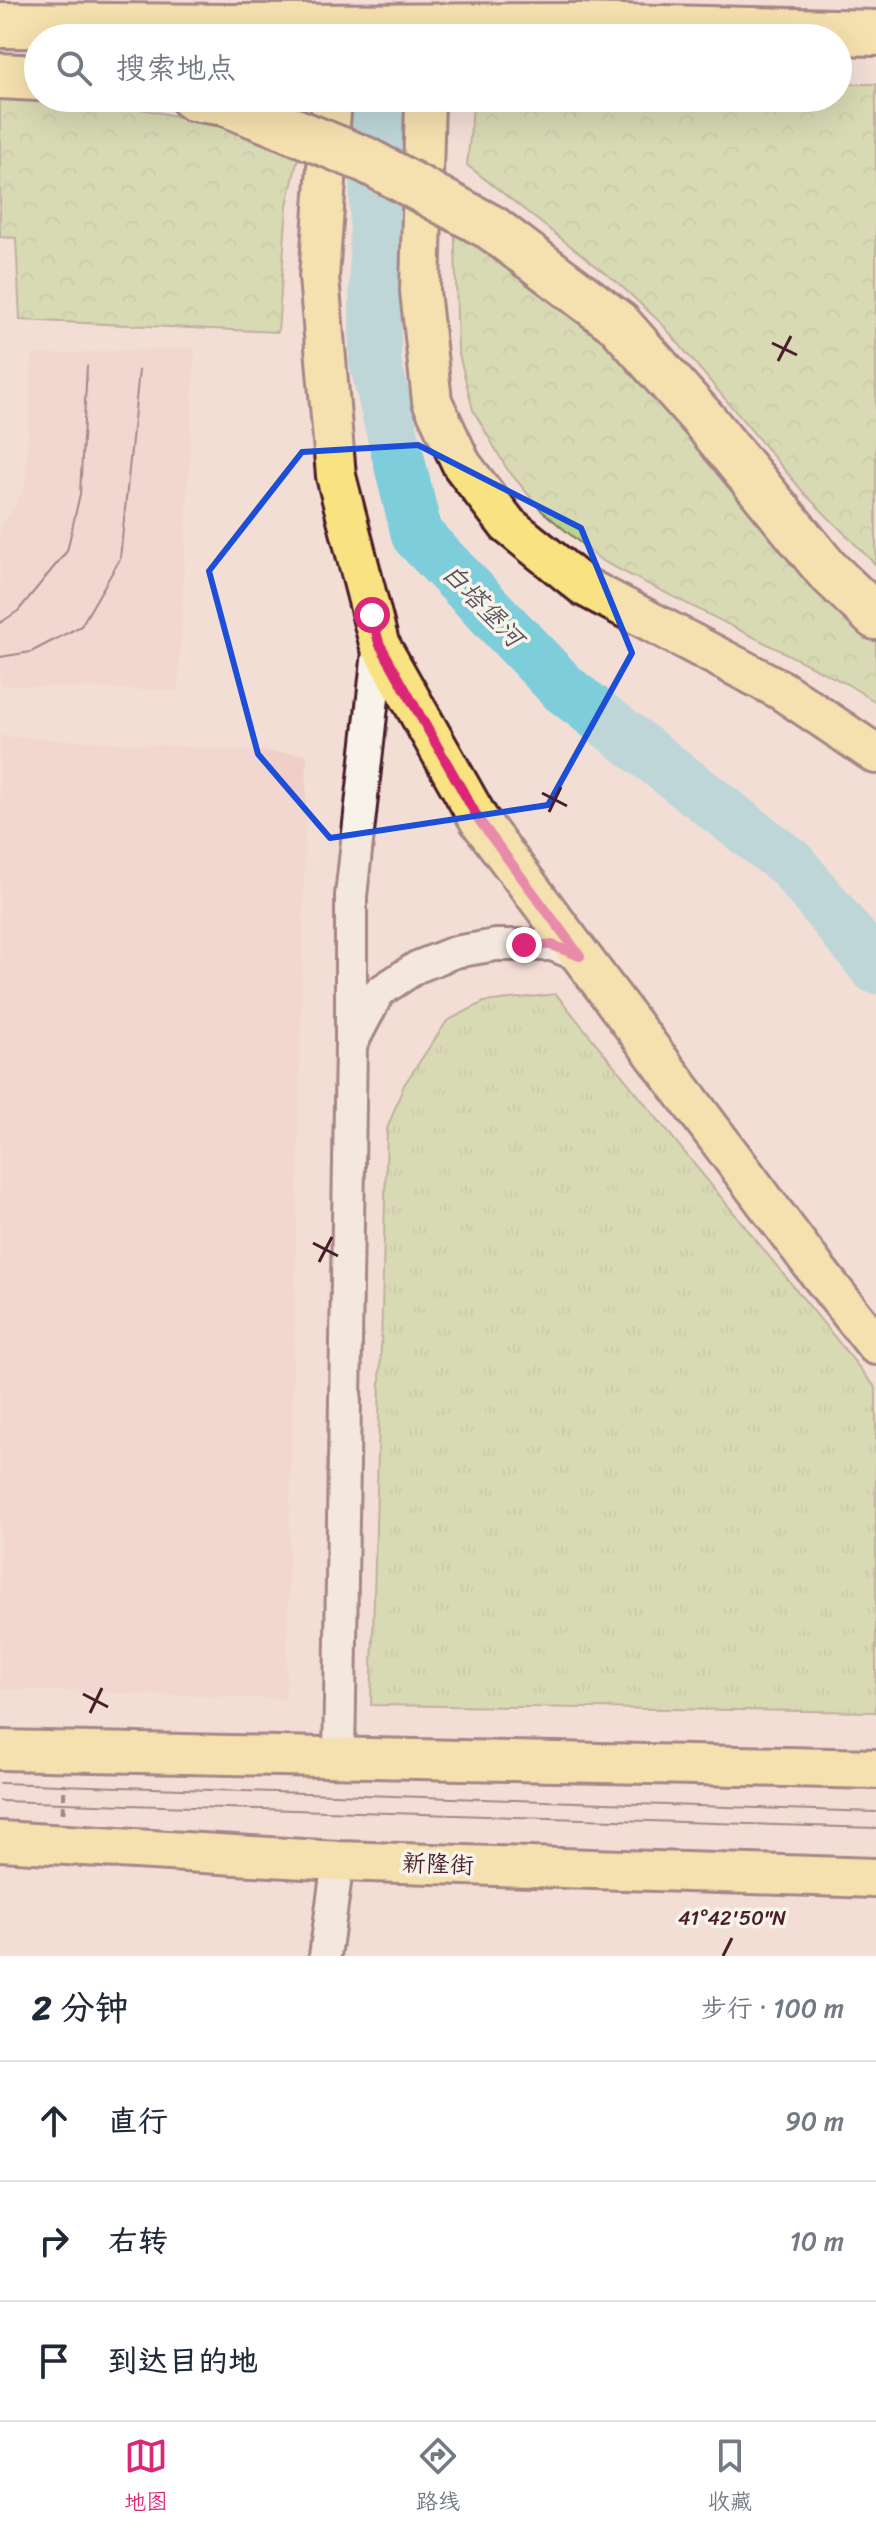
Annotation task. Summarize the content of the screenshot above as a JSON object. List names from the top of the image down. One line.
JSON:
{"streets":{"main road":["新隆街"]},"water":["白塔堡河"],"page":{"search":"搜索地点","heading":["2 分钟","步行 · 100 m"],"list":[["直行","90 m"],["右转","10 m"],"到达目的地"],"nav":["地图","路线","收藏"]},"coordinates":["41°42'50\"N"]}
